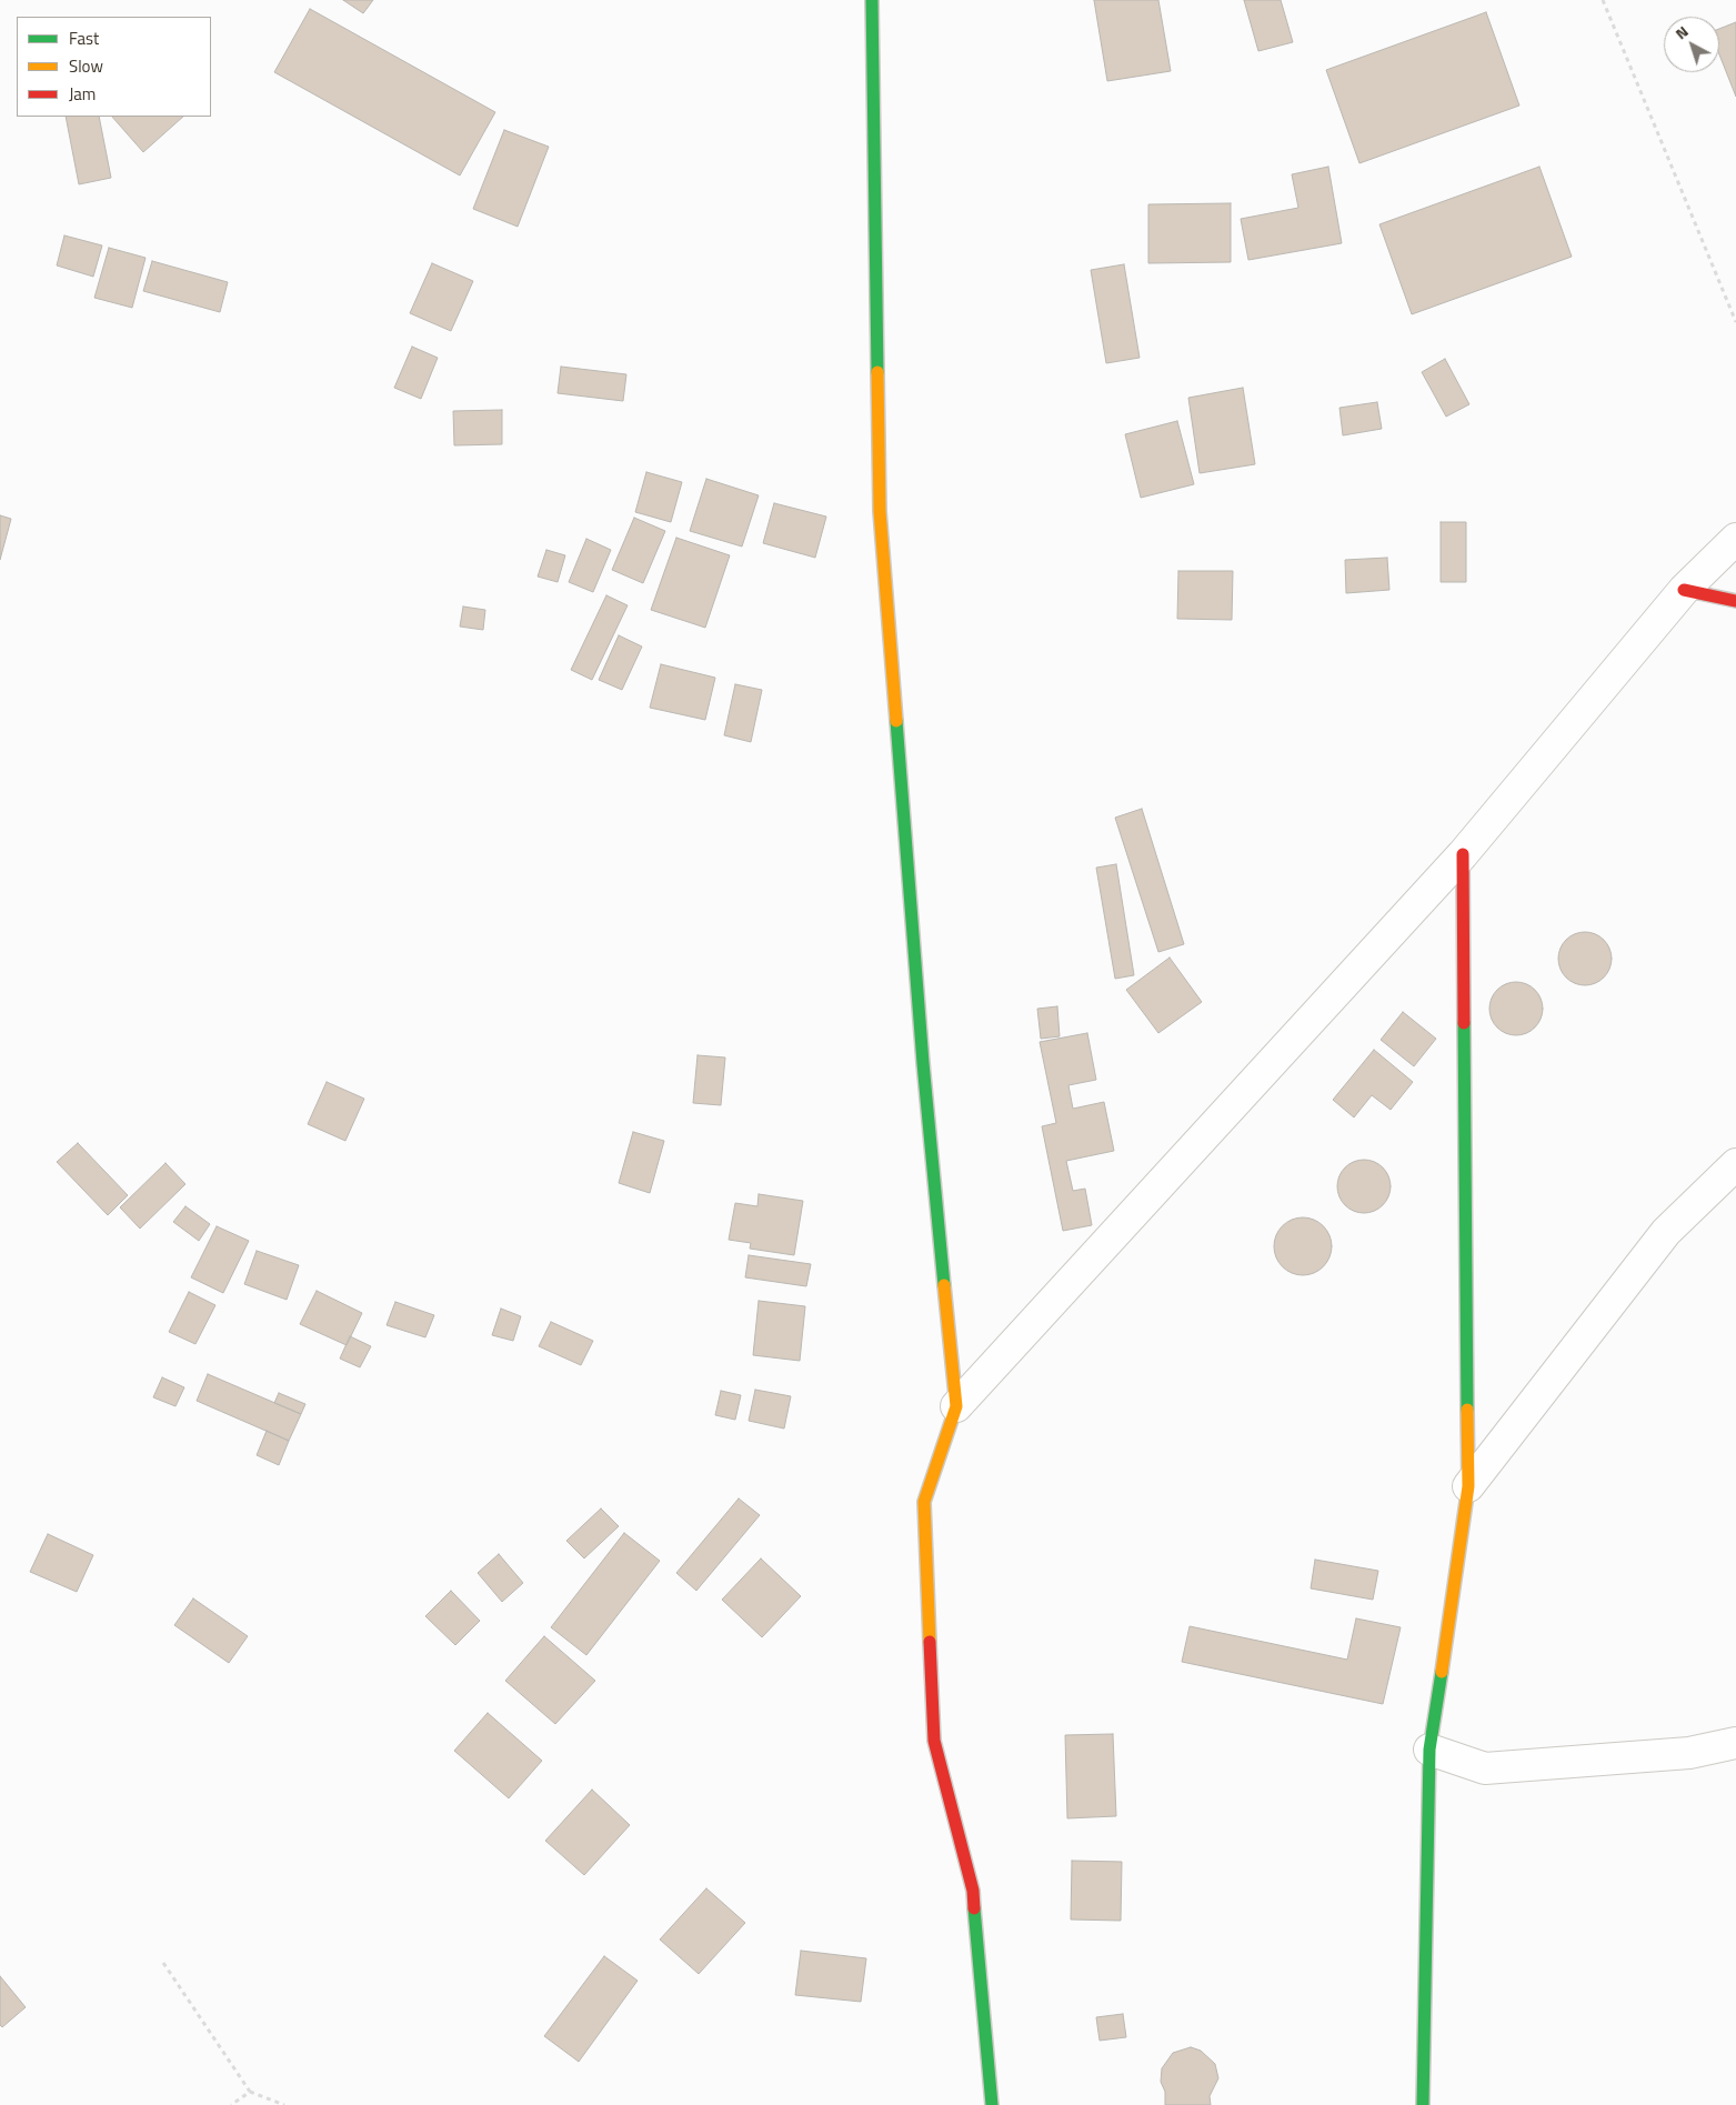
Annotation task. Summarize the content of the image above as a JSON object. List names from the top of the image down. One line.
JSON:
{"legend":["Fast","Slow","Jam"],"north":"top left"}
